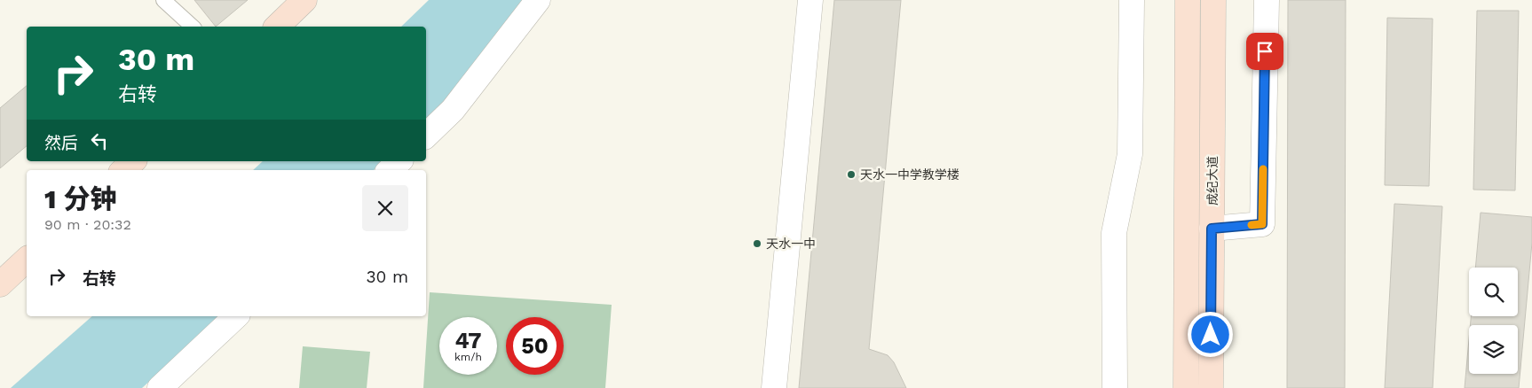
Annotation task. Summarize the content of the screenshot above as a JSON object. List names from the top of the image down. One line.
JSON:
{"streets":{"main road":["成纪大道"]},"places":["天水一中学教学楼","天水一中"],"page":{"turn":["30 m","右转"],"then":"然后","heading":["1 分钟","90 m · 20:32"],"list":[{"name":"右转","value":"30 m"}],"speed":"47 km/h","limit":"50"}}
